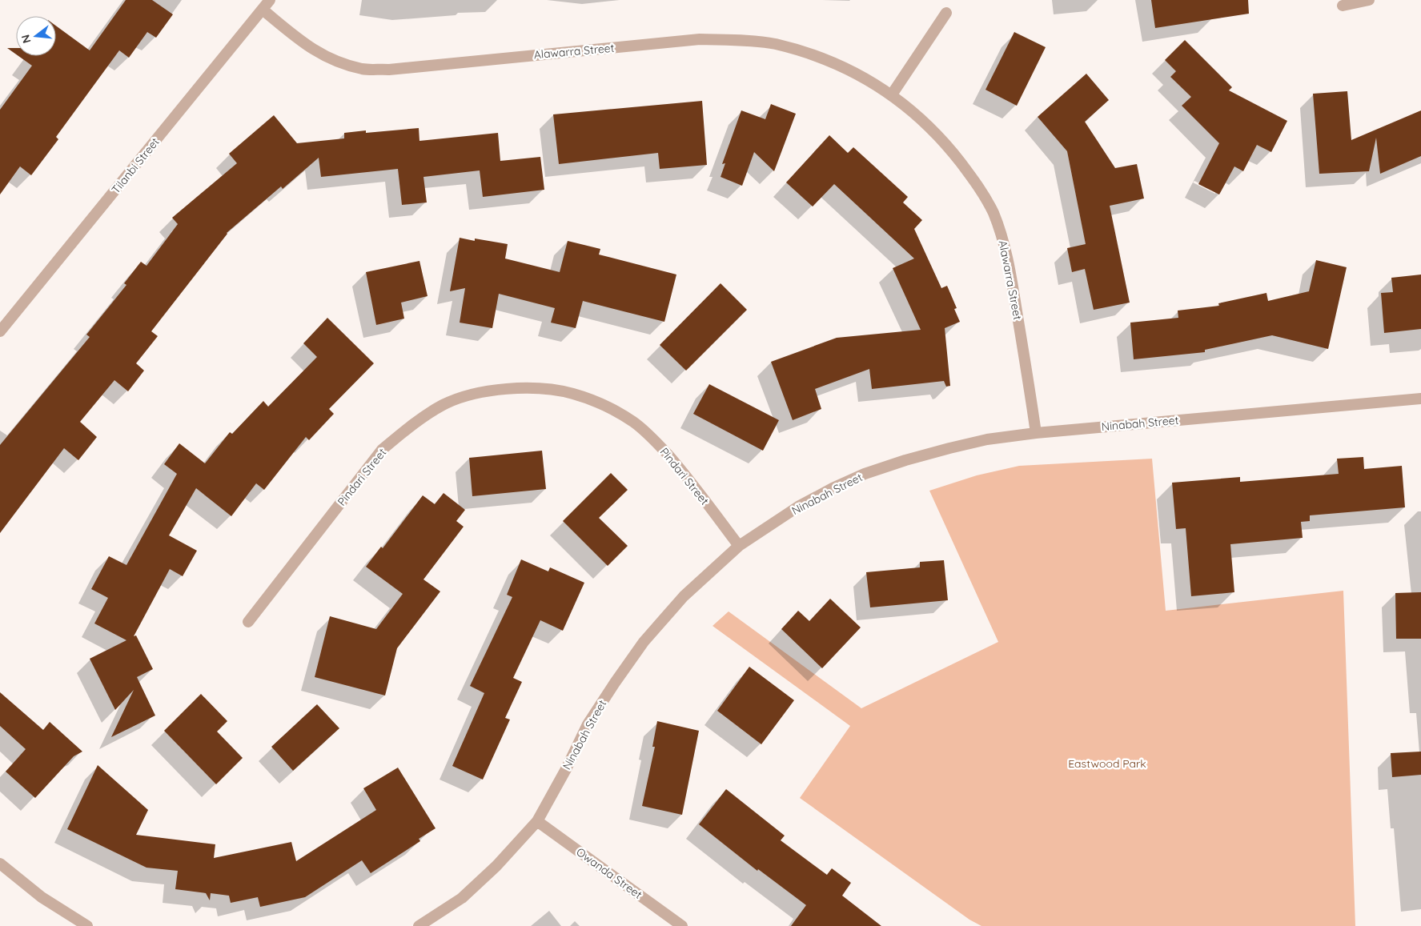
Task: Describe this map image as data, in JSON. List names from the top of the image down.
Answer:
{
  "streets": {
    "street": [
      "Alawarra Street",
      "Tilanbi Street",
      "Ninabah Street",
      "Pindari Street",
      "Owanda Street"
    ]
  },
  "crossings": [
    ["Alawarra Street", "Tilanbi Street"],
    ["Alawarra Street", "Ninabah Street"],
    ["Ninabah Street", "Pindari Street"],
    ["Ninabah Street", "Owanda Street"]
  ],
  "parks": ["Eastwood Park"],
  "north": "left"
}
